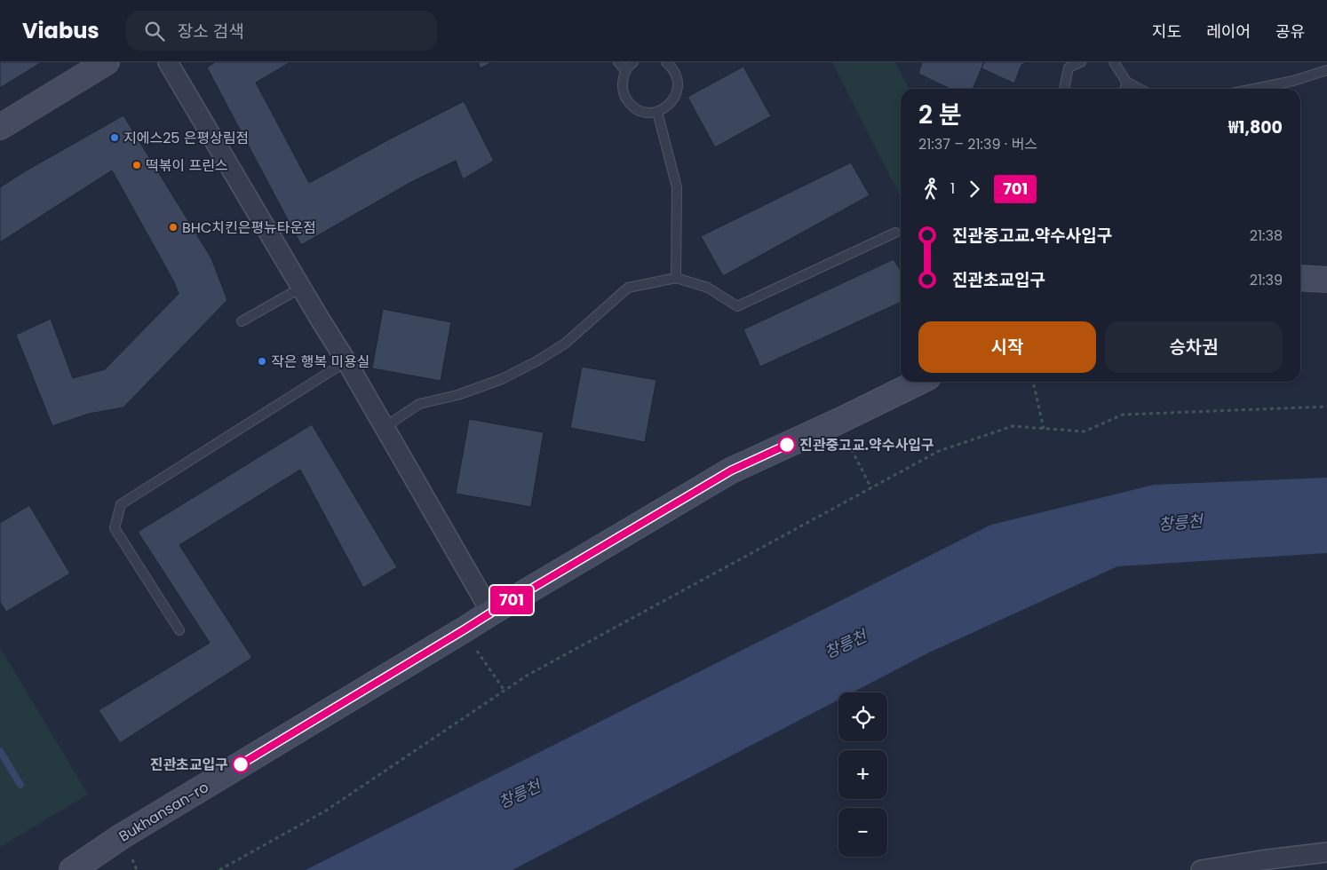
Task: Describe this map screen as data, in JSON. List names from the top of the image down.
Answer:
{
  "streets": {
    "main road": ["Bukhansan-ro"]
  },
  "water": ["창릉천"],
  "places": [
    "지에스25 은평상림점",
    "떡볶이 프린스",
    "BHC치킨은평뉴타운점",
    "작은 행복 미용실",
    "진관중고교.약수사입구",
    "진관초교입구"
  ],
  "lines": ["bus line 701"],
  "page": {
    "header": "Viabus",
    "search": "장소 검색",
    "nav": ["지도", "레이어", "공유"],
    "on_map": "701",
    "heading": ["2 분", "21:37 – 21:39 · 버스", "₩1,800"],
    "legs": ["1", "701"],
    "list": [
      {
        "name": "진관중고교.약수사입구",
        "value": "21:38"
      },
      {
        "name": "진관초교입구",
        "value": "21:39"
      }
    ],
    "buttons": ["시작", "승차권"],
    "map_buttons": ["+", "−"]
  }
}
